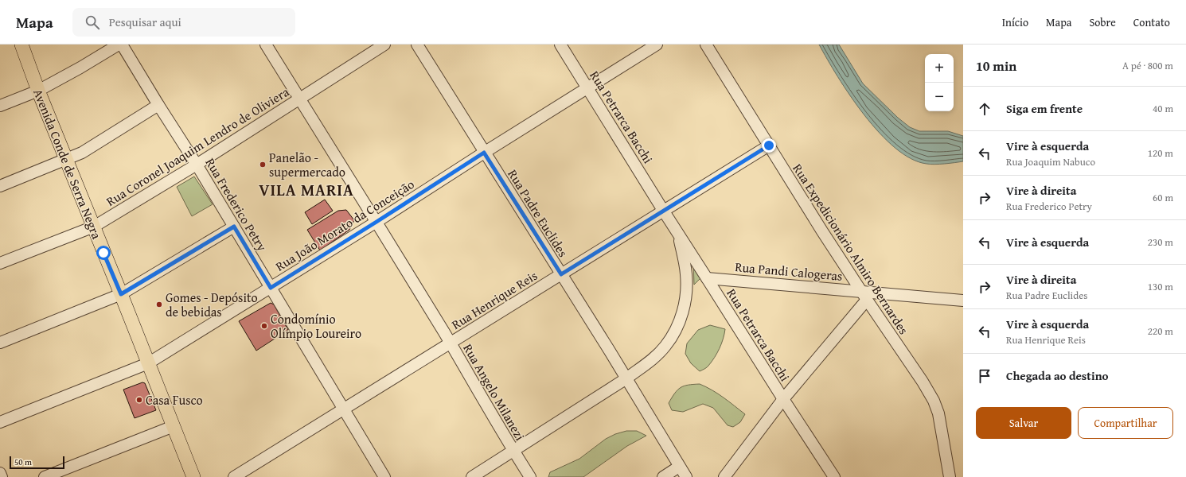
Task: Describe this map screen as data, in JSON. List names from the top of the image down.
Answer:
{
  "streets": {
    "main road": ["Avenida Conde de Serra Negra"],
    "street": [
      "Rua Petrarca Bacchi",
      "Rua Coronel Joaquim Lendro de Oliviera",
      "Rua Frederico Petry",
      "Rua Padre Euclides",
      "Rua João Morato da Conceição",
      "Rua Expedicionário Almiro Bernardes",
      "Rua Pandi Calogeras",
      "Rua Henrique Reis",
      "Rua Angelo Milanezi"
    ]
  },
  "crossings": [
    ["Rua Petrarca Bacchi", "Rua João Morato da Conceição"],
    ["Rua Petrarca Bacchi", "Rua Pandi Calogeras"],
    ["Rua Petrarca Bacchi", "Rua Henrique Reis"],
    ["Rua Coronel Joaquim Lendro de Oliviera", "Avenida Conde de Serra Negra"],
    ["Rua Coronel Joaquim Lendro de Oliviera", "Rua Frederico Petry"],
    ["Rua Coronel Joaquim Lendro de Oliviera", "Rua Angelo Milanezi"],
    ["Avenida Conde de Serra Negra", "Rua João Morato da Conceição"],
    ["Rua Frederico Petry", "Rua João Morato da Conceição"],
    ["Rua Frederico Petry", "Rua Henrique Reis"],
    ["Rua Padre Euclides", "Rua João Morato da Conceição"],
    ["Rua Padre Euclides", "Rua Henrique Reis"],
    ["Rua João Morato da Conceição", "Rua Angelo Milanezi"],
    ["Rua Expedicionário Almiro Bernardes", "Rua Pandi Calogeras"],
    ["Rua Expedicionário Almiro Bernardes", "Rua Henrique Reis"],
    ["Rua Henrique Reis", "Rua Angelo Milanezi"]
  ],
  "districts": ["VILA MARIA"],
  "places": [
    "Panelão - supermercado",
    "Gomes - Depósito de bebidas",
    "Condomínio Olímpio Loureiro",
    "Casa Fusco"
  ],
  "scale_bar": "50 m",
  "page": {
    "header": "Mapa",
    "search": "Pesquisar aqui",
    "nav": [
      "Início",
      "Mapa",
      "Sobre",
      "Contato"
    ],
    "heading": ["10 min", "A pé · 800 m"],
    "map_buttons": ["+", "−"],
    "list": [
      ["Siga em frente", "40 m"],
      ["Vire à esquerda", "Rua Joaquim Nabuco", "120 m"],
      ["Vire à direita", "Rua Frederico Petry", "60 m"],
      ["Vire à esquerda", "230 m"],
      ["Vire à direita", "Rua Padre Euclides", "130 m"],
      ["Vire à esquerda", "Rua Henrique Reis", "220 m"],
      "Chegada ao destino"
    ],
    "buttons": ["Salvar", "Compartilhar"],
    "scale": "50 m"
  }
}
